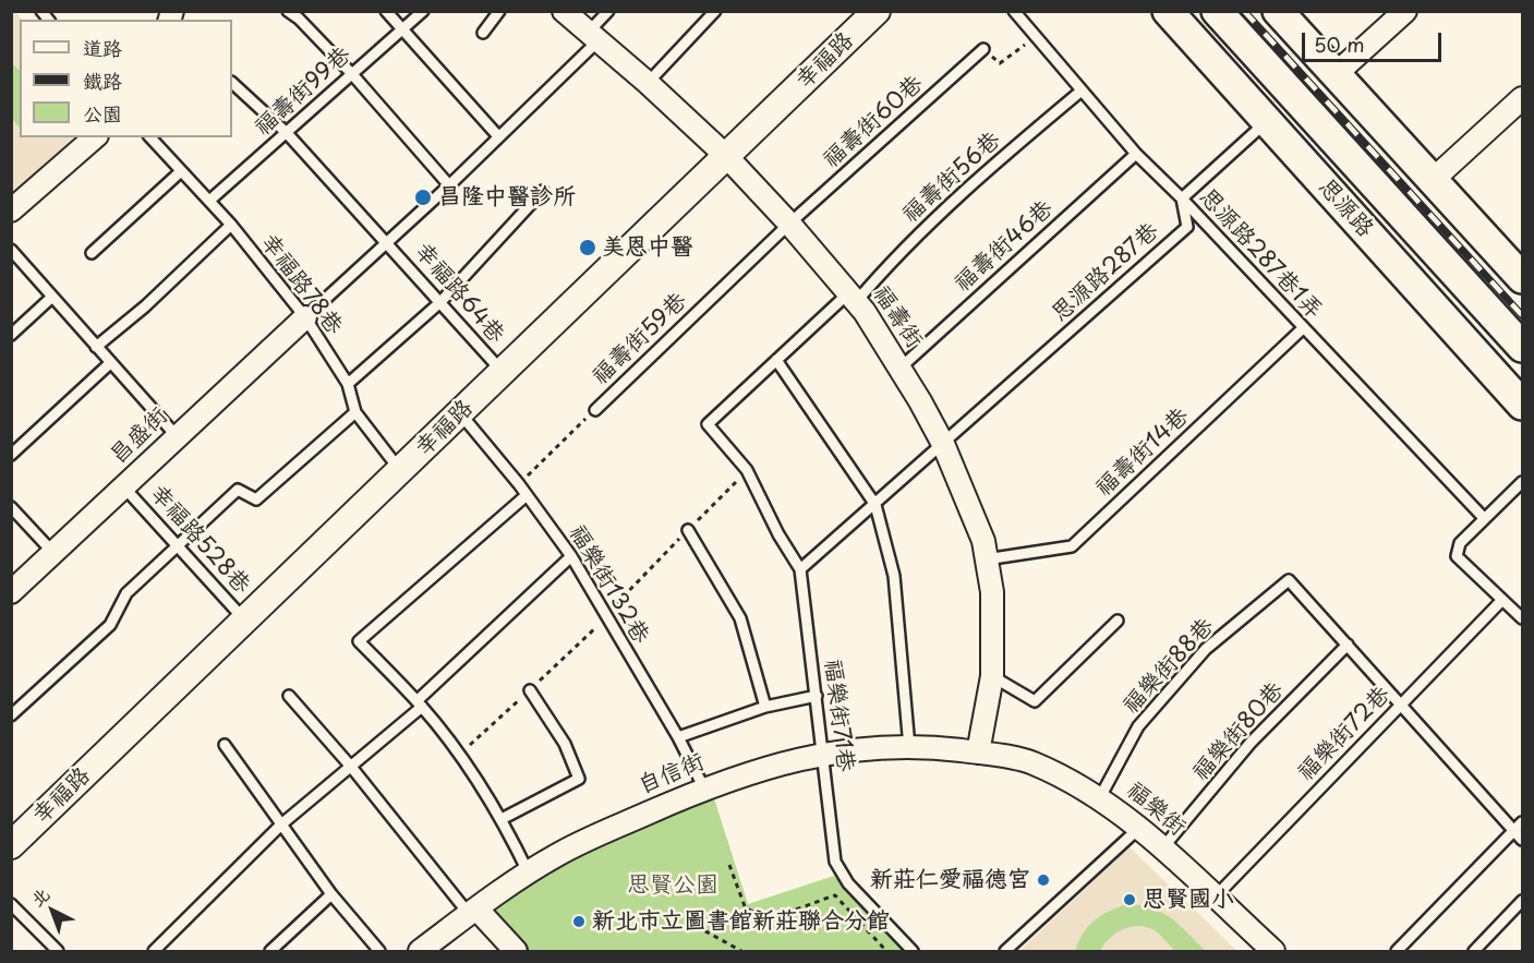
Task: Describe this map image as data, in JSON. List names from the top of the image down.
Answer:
{
  "streets": {
    "main road": ["思源路"],
    "street": [
      "幸福路",
      "福壽街",
      "昌盛街",
      "自信街",
      "福樂街"
    ],
    "lane": [
      "福壽街99巷",
      "福壽街60巷",
      "福壽街56巷",
      "福壽街46巷",
      "思源路287巷1弄",
      "思源路287巷",
      "幸福路78巷",
      "幸福路64巷",
      "福壽街59巷",
      "福壽街14巷",
      "幸福路528巷",
      "福樂街132巷",
      "福樂街88巷",
      "福樂街71巷",
      "福樂街80巷",
      "福樂街72巷"
    ]
  },
  "crossings": [
    ["幸福路", "幸福路78巷"],
    ["幸福路", "幸福路64巷"],
    ["幸福路", "福壽街"],
    ["幸福路", "幸福路528巷"],
    ["幸福路", "福樂街132巷"],
    ["福壽街99巷", "幸福路78巷"],
    ["福壽街99巷", "幸福路64巷"],
    ["福壽街60巷", "福壽街"],
    ["福壽街60巷", "福壽街59巷"],
    ["福壽街56巷", "思源路287巷1弄"],
    ["福壽街56巷", "福壽街"],
    ["福壽街56巷", "福樂街71巷"],
    ["福壽街46巷", "思源路287巷1弄"],
    ["福壽街46巷", "福壽街"],
    ["思源路287巷1弄", "思源路287巷"],
    ["思源路287巷1弄", "福壽街14巷"],
    ["思源路287巷", "福壽街"],
    ["幸福路78巷", "昌盛街"],
    ["福壽街", "福壽街59巷"],
    ["福壽街", "福壽街14巷"],
    ["福壽街", "自信街"],
    ["福壽街", "福樂街"],
    ["福壽街59巷", "福樂街132巷"],
    ["昌盛街", "幸福路528巷"],
    ["福樂街132巷", "自信街"],
    ["福樂街88巷", "福樂街80巷"],
    ["福樂街88巷", "福樂街"],
    ["福樂街71巷", "自信街"],
    ["福樂街80巷", "福樂街"],
    ["福樂街72巷", "福樂街"],
    ["自信街", "福樂街"]
  ],
  "parks": ["思賢公園"],
  "places": [
    "昌隆中醫診所",
    "美恩中醫",
    "新莊仁愛福德宮",
    "思賢國小",
    "新北市立圖書館新莊聯合分館"
  ],
  "legend": ["道路", "鐵路", "公園"],
  "scale_bar": "50 m",
  "north": "top left"
}
